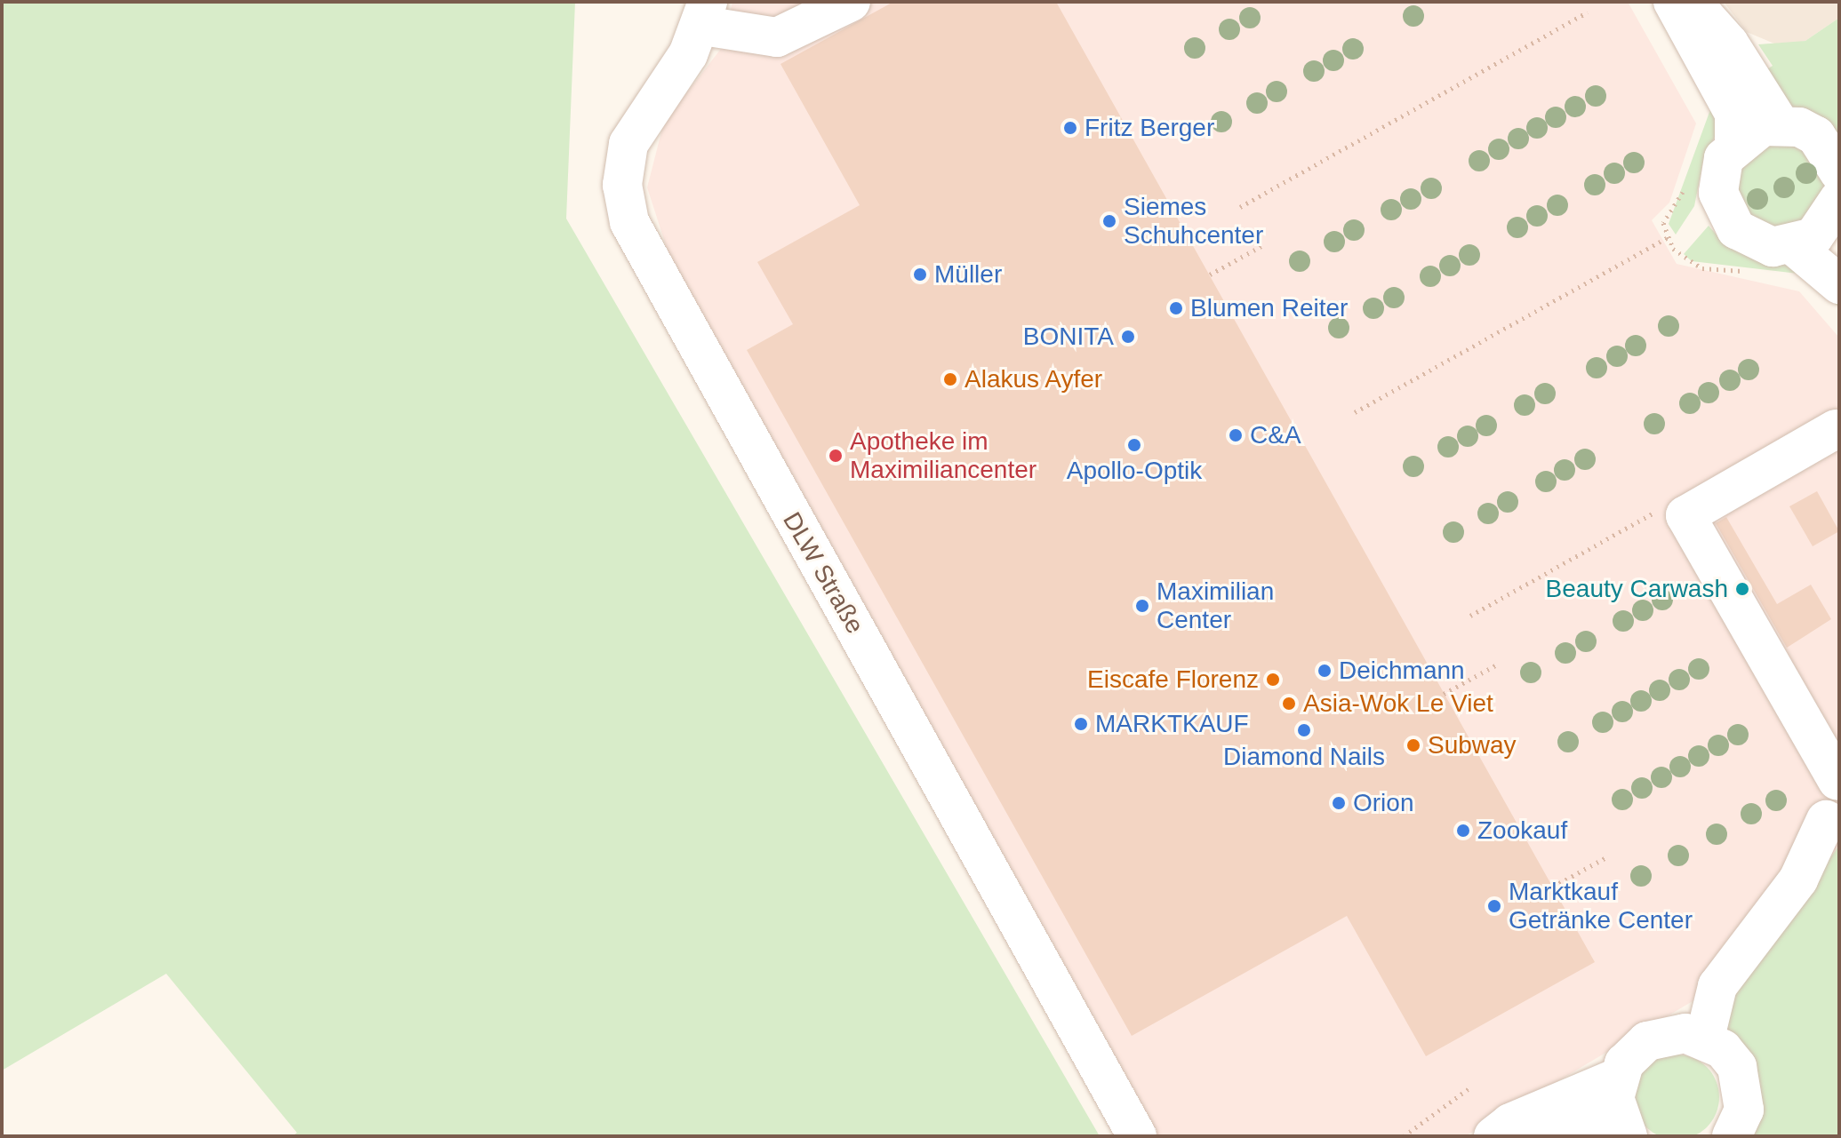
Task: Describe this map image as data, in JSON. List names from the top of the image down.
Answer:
{
  "streets": {
    "street": ["DLW Straße"]
  },
  "places": [
    "Fritz Berger",
    "Siemes Schuhcenter",
    "Müller",
    "Blumen Reiter",
    "BONITA",
    "Alakus Ayfer",
    "C&A",
    "Apollo-Optik",
    "Apotheke im Maximiliancenter",
    "Beauty Carwash",
    "Maximilian Center",
    "Deichmann",
    "Eiscafe Florenz",
    "Asia-Wok Le Viet",
    "MARKTKAUF",
    "Diamond Nails",
    "Subway",
    "Orion",
    "Zookauf",
    "Marktkauf Getränke Center"
  ]
}
